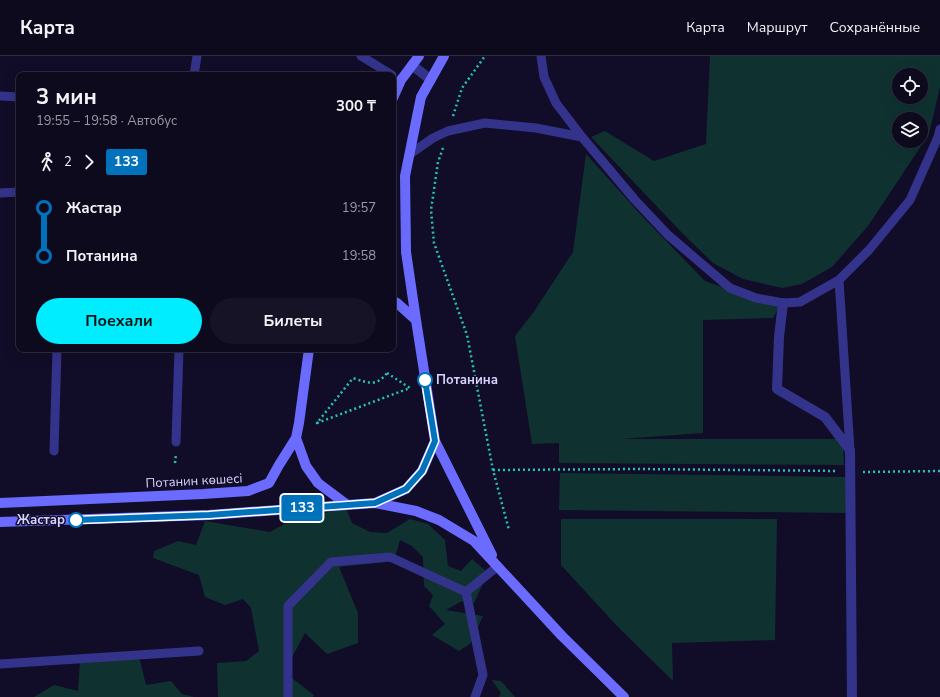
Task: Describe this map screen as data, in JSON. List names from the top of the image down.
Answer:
{
  "streets": {
    "main road": ["Потанин көшесі"]
  },
  "places": ["Потанина", "Жастар"],
  "lines": ["bus line 133"],
  "page": {
    "header": "Карта",
    "nav": ["Карта", "Маршрут", "Сохранённые"],
    "on_map": "133",
    "heading": ["3 мин", "19:55 – 19:58 · Автобус", "300 ₸"],
    "legs": ["2", "133"],
    "list": [
      {
        "name": "Жастар",
        "value": "19:57"
      },
      {
        "name": "Потанина",
        "value": "19:58"
      }
    ],
    "buttons": ["Поехали", "Билеты"]
  }
}
